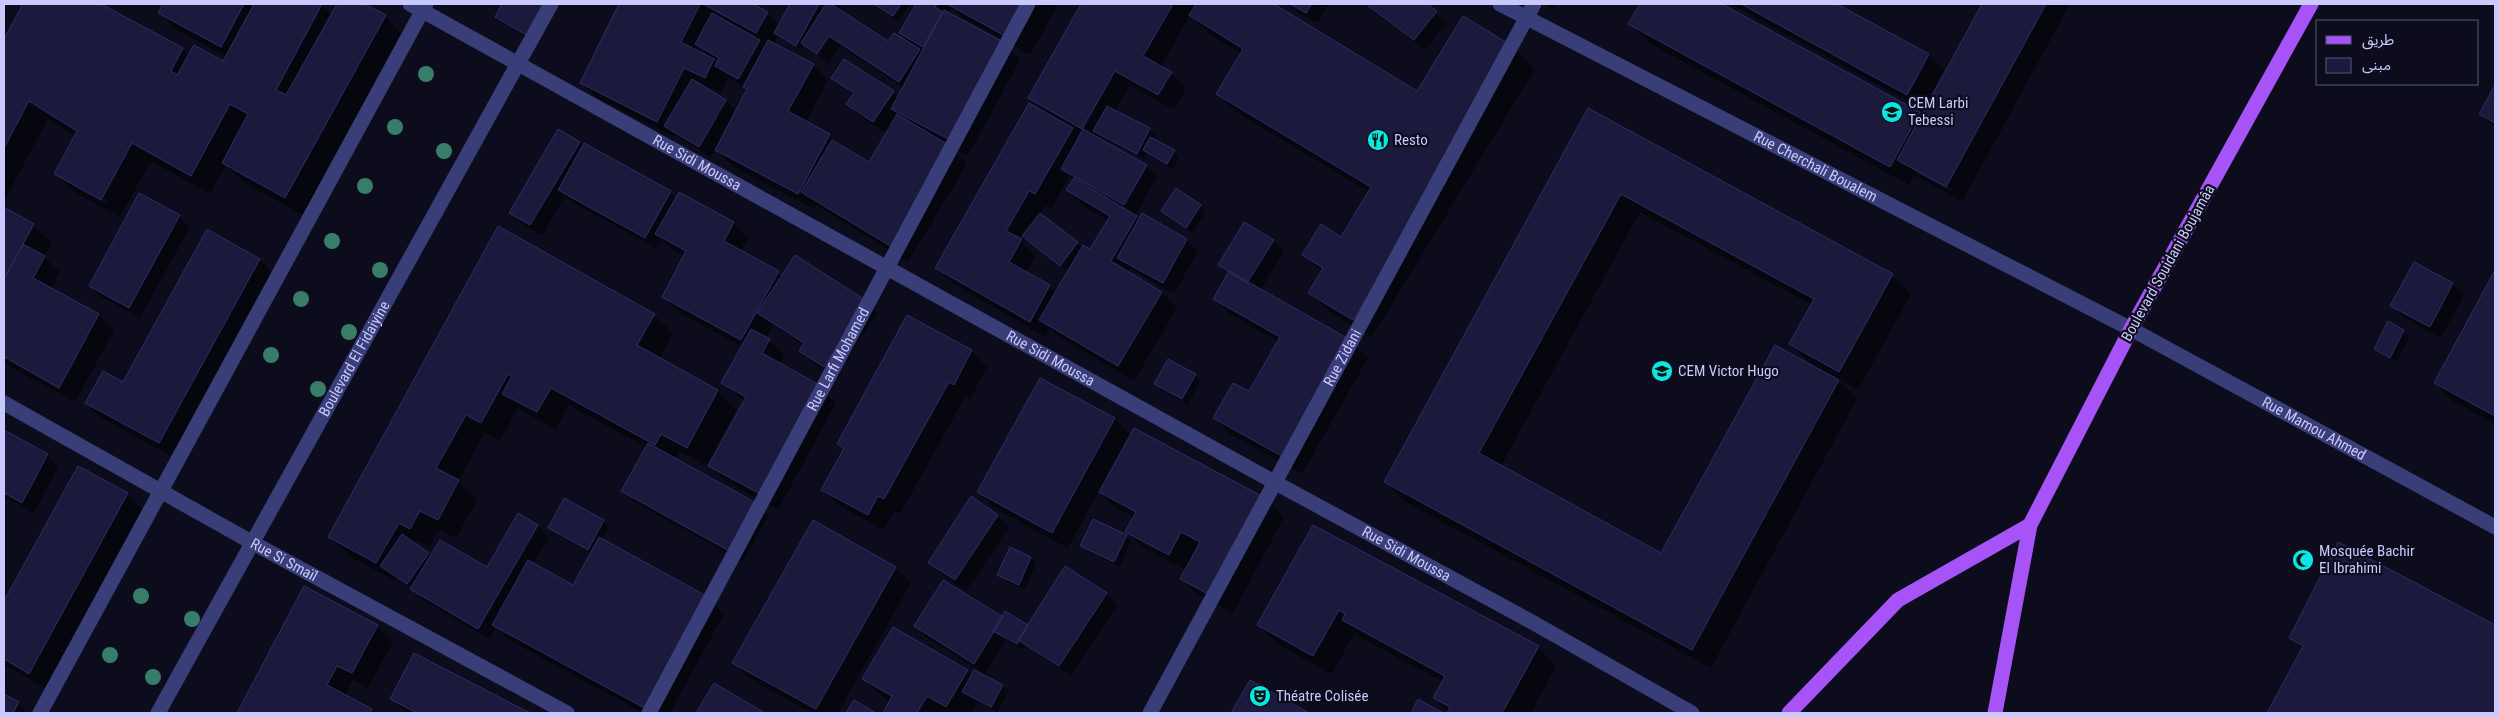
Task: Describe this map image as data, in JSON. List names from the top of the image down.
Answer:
{
  "streets": {
    "main road": ["Boulevard Souidani Boujamâa"],
    "street": [
      "Rue Sidi Moussa",
      "Rue Cherchali Boualem",
      "Rue Larfi Mohamed",
      "Rue Zidani",
      "Boulevard El Fidaiyine",
      "Rue Mamou Ahmed",
      "Rue Si Smaïl"
    ]
  },
  "crossings": [
    ["Rue Sidi Moussa", "Rue Larfi Mohamed"],
    ["Rue Sidi Moussa", "Rue Zidani"],
    ["Rue Sidi Moussa", "Boulevard El Fidaiyine"],
    ["Rue Cherchali Boualem", "Boulevard Souidani Boujamâa"],
    ["Rue Cherchali Boualem", "Rue Zidani"],
    ["Rue Cherchali Boualem", "Rue Mamou Ahmed"],
    ["Boulevard Souidani Boujamâa", "Rue Mamou Ahmed"],
    ["Boulevard El Fidaiyine", "Rue Si Smaïl"]
  ],
  "places": {
    "school or university": ["CEM Larbi Tebessi", "CEM Victor Hugo"],
    "restaurant": ["Resto"],
    "mosque": ["Mosquée Bachir El Ibrahimi"],
    "theatre": ["Théatre Colisée"]
  },
  "legend": ["طريق", "مبنى"]
}
